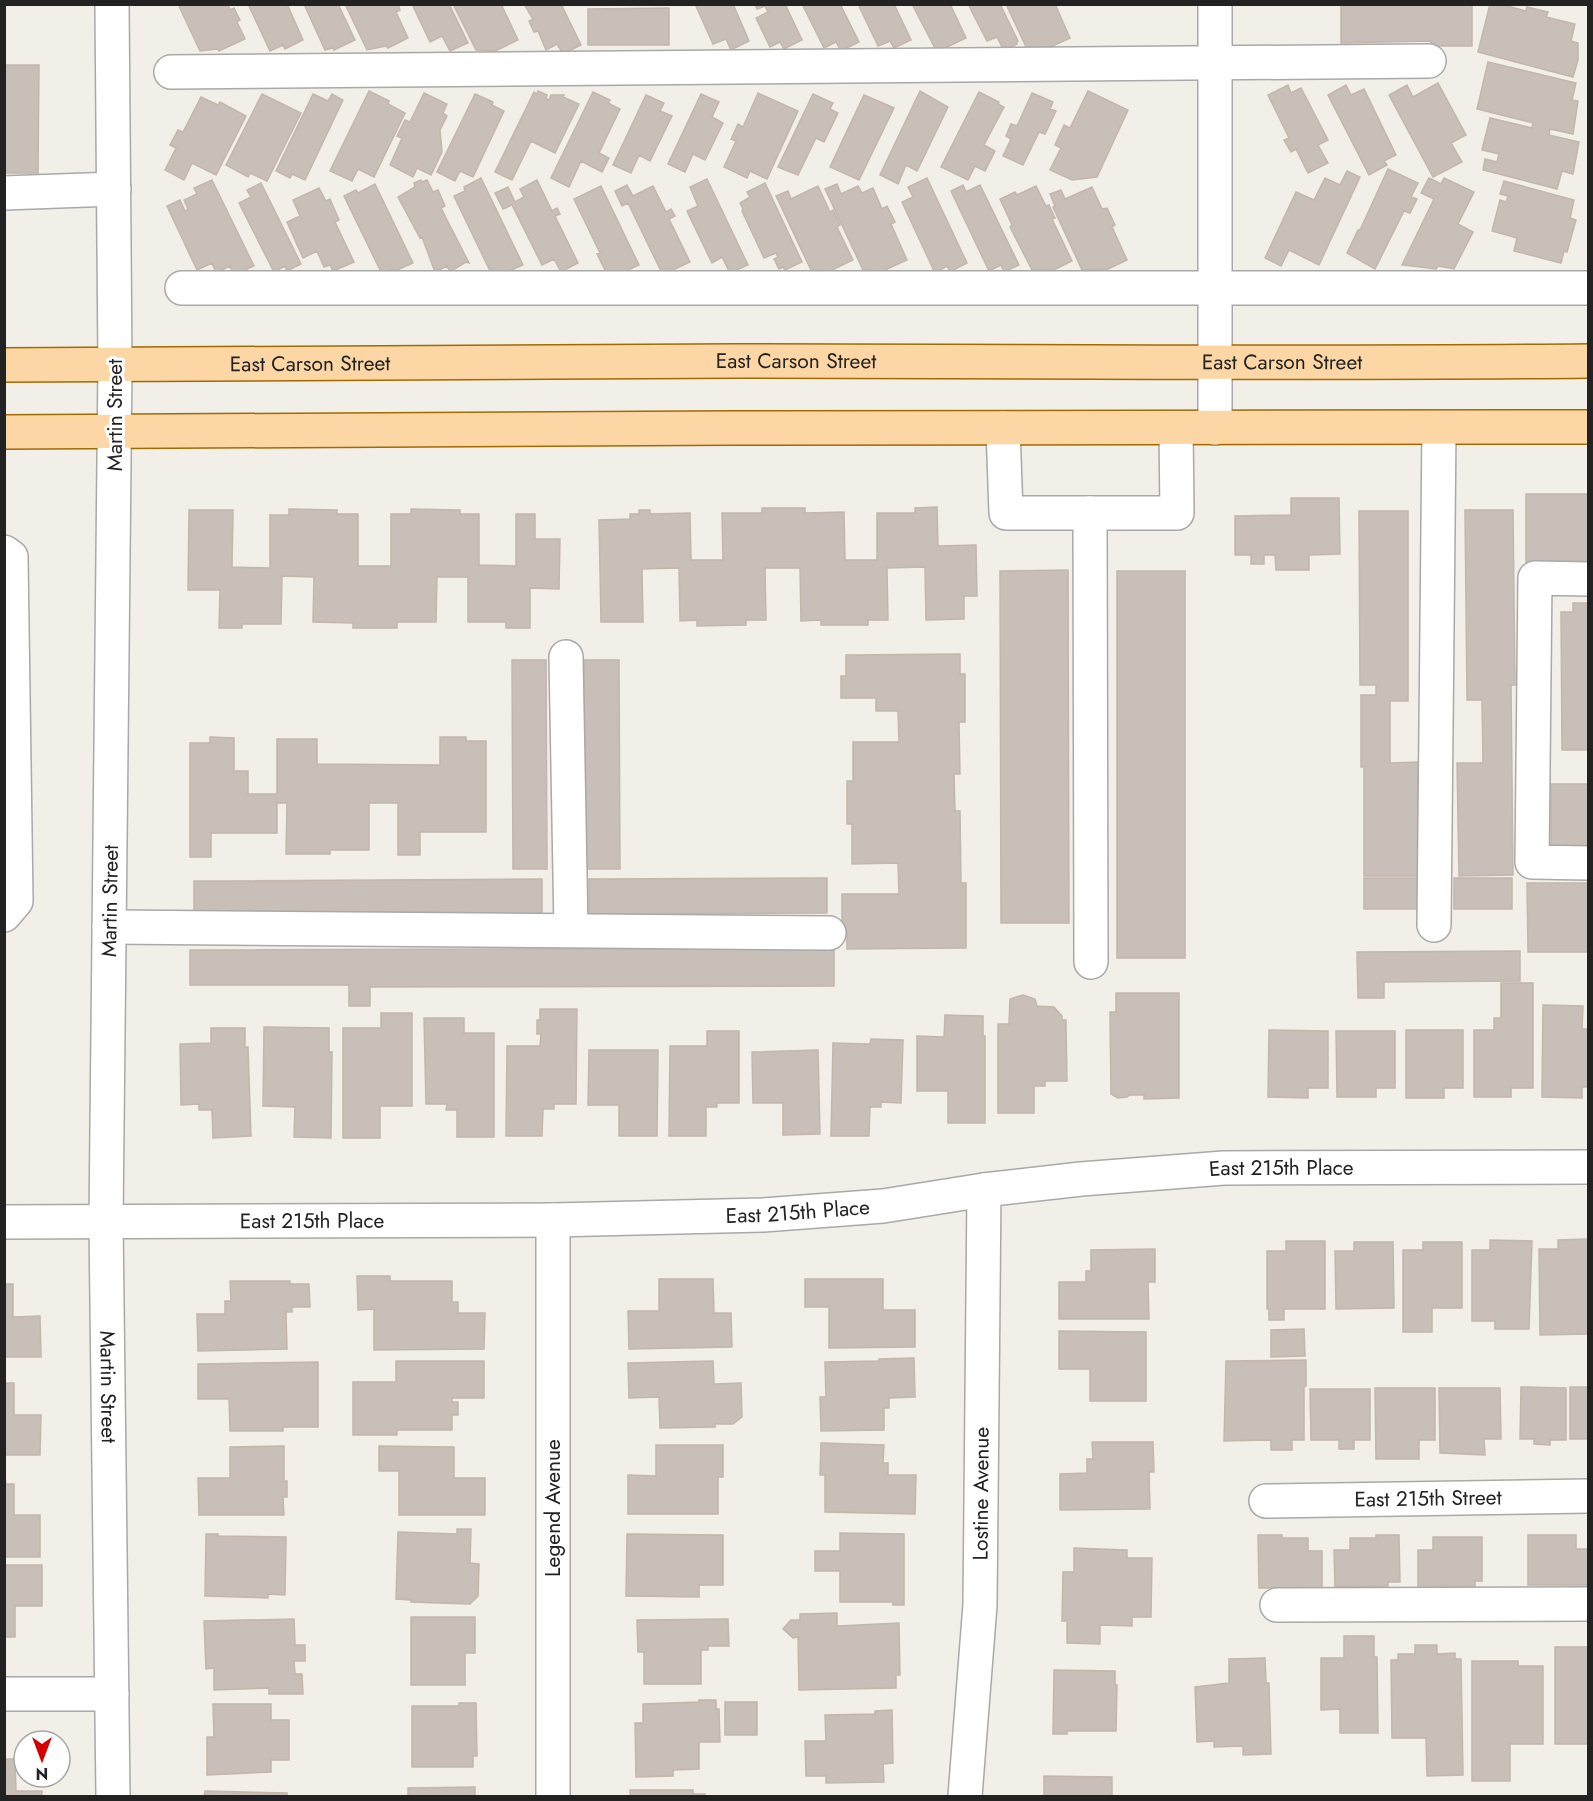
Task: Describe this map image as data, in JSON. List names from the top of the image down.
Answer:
{
  "streets": {
    "main road": ["East Carson Street"],
    "street": [
      "Martin Street",
      "East 215th Place",
      "Lostine Avenue",
      "East 215th Street",
      "Legend Avenue"
    ]
  },
  "crossings": [
    ["East Carson Street", "Martin Street"],
    ["Martin Street", "East 215th Place"],
    ["East 215th Place", "Lostine Avenue"],
    ["East 215th Place", "Legend Avenue"]
  ],
  "north": "bottom"
}
